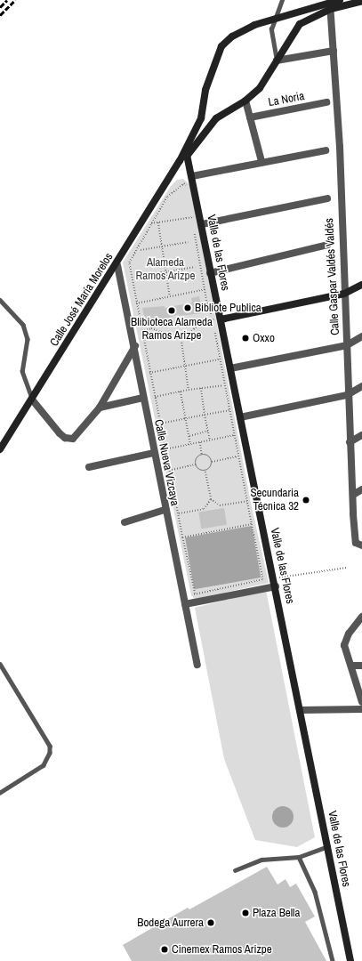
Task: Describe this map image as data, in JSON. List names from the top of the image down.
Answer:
{
  "streets": {
    "street": [
      "La Noria",
      "Valle de las Flores",
      "Calle Gaspar Valdés Valdés",
      "Calle José María Morelos",
      "Calle Nueva Vizcaya"
    ]
  },
  "crossings": [
    ["Valle de las Flores", "Calle José María Morelos"],
    ["Calle Gaspar Valdés Valdés", "Calle José María Morelos"],
    ["Calle José María Morelos", "Calle Nueva Vizcaya"]
  ],
  "parks": ["Alameda Ramos Arizpe"],
  "places": [
    "Bibliote Publica",
    "Blibioteca Alameda Ramos Arizpe",
    "Oxxo",
    "Secundaria Técnica 32",
    "Plaza Bella",
    "Bodega Aurrera",
    "Cinemex Ramos Arizpe"
  ]
}
